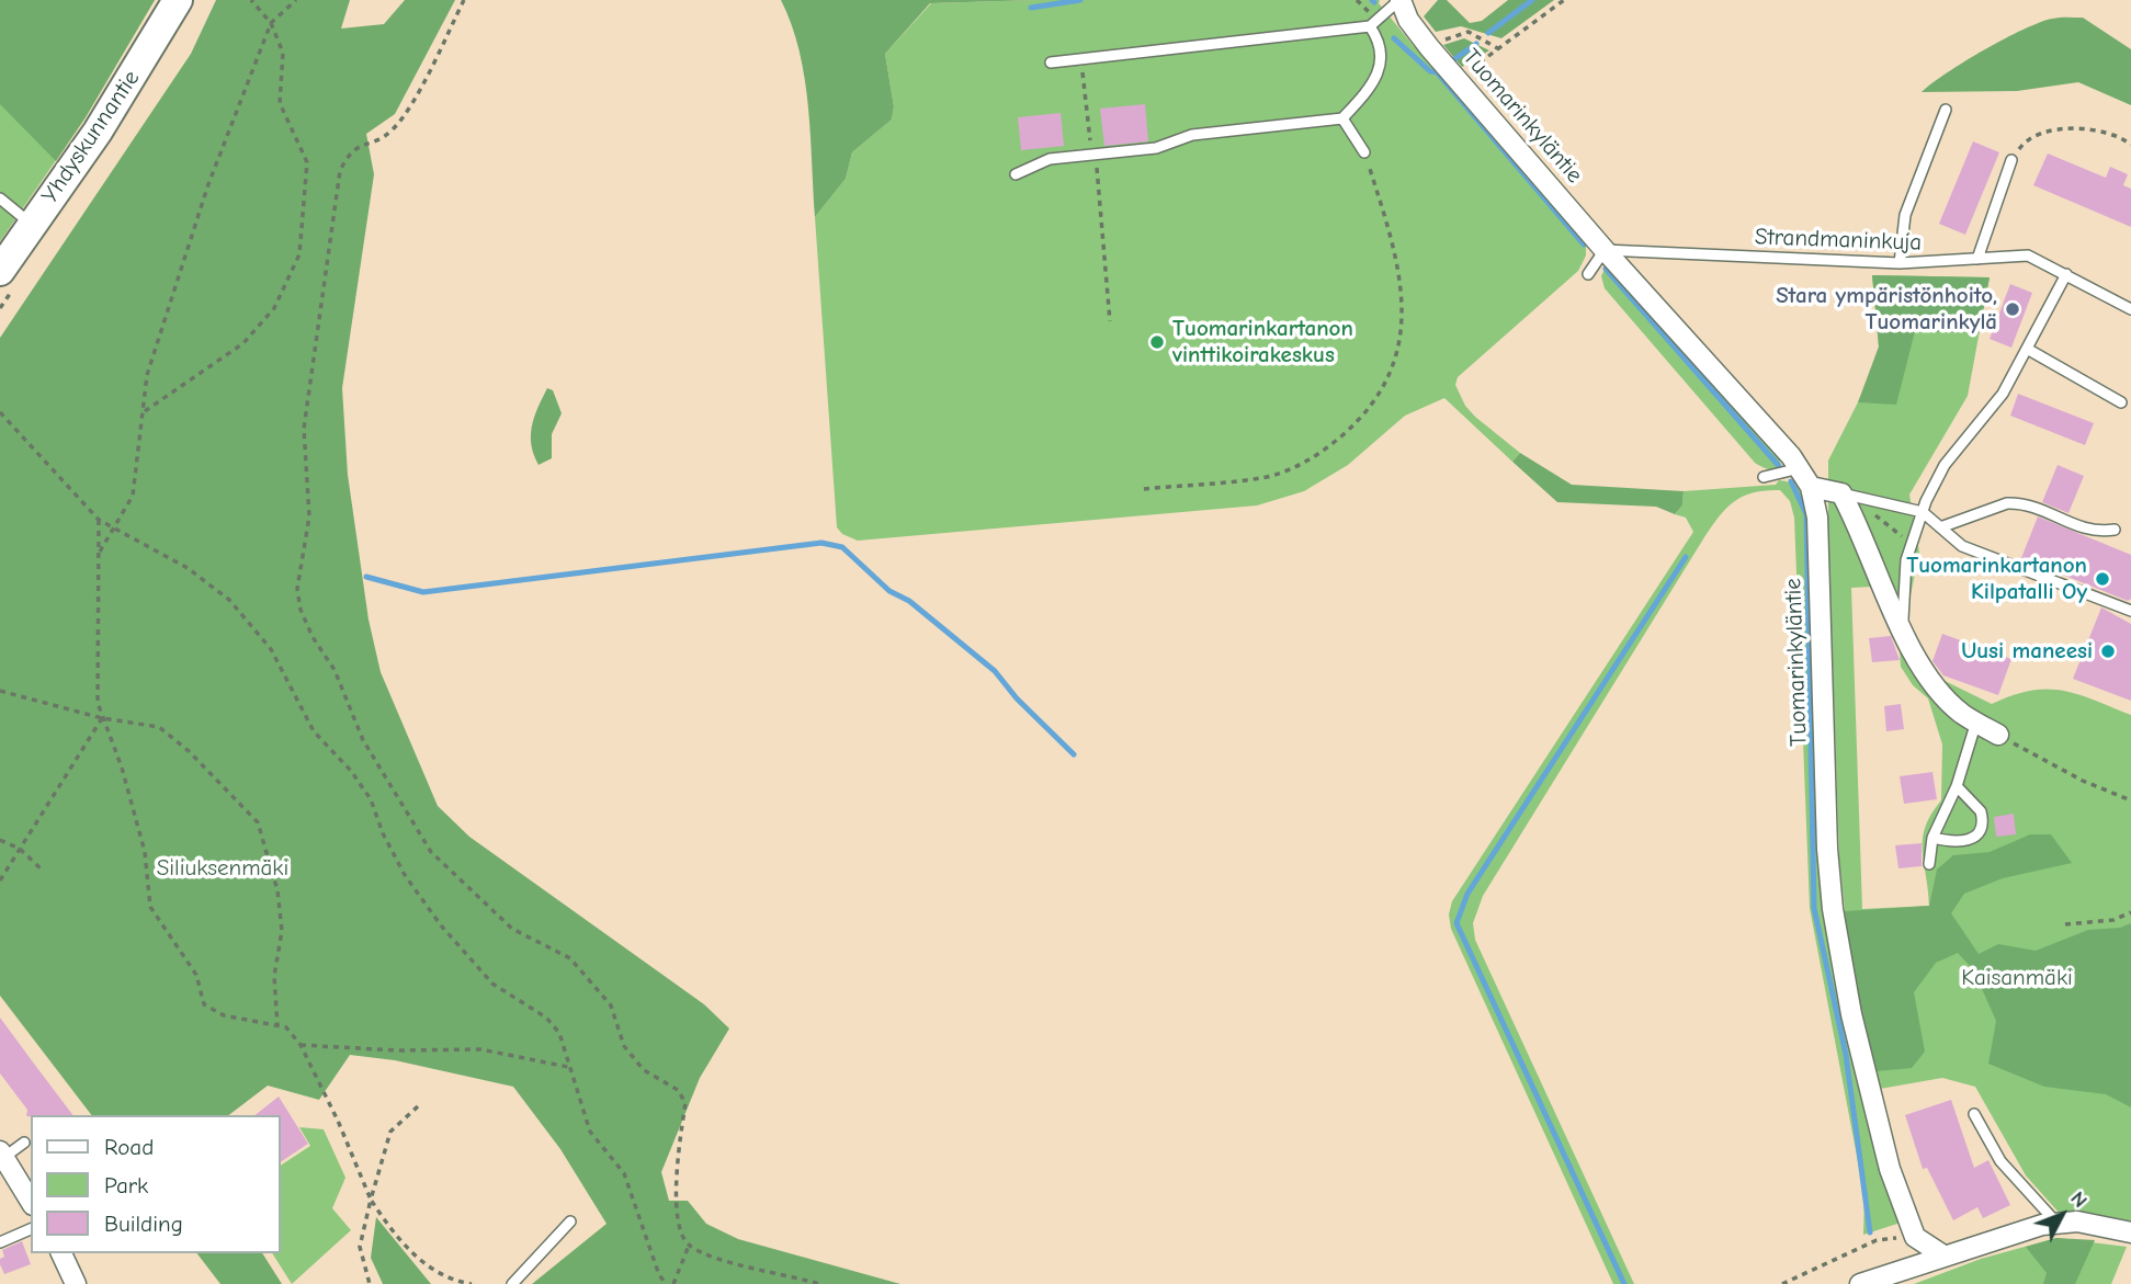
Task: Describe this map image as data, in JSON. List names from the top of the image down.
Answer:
{
  "streets": {
    "main road": ["Yhdyskunnantie"],
    "street": ["Tuomarinkyläntie"],
    "lane": ["Strandmaninkuja"]
  },
  "crossings": [
    ["Tuomarinkyläntie", "Strandmaninkuja"]
  ],
  "parks": ["Siliuksenmäki", "Kaisanmäki"],
  "places": [
    "Stara ympäristönhoito, Tuomarinkylä",
    "Tuomarinkartanon vinttikoirakeskus",
    "Tuomarinkartanon Kilpatalli Oy",
    "Uusi maneesi"
  ],
  "legend": ["Road", "Park", "Building"],
  "north": "top right"
}
